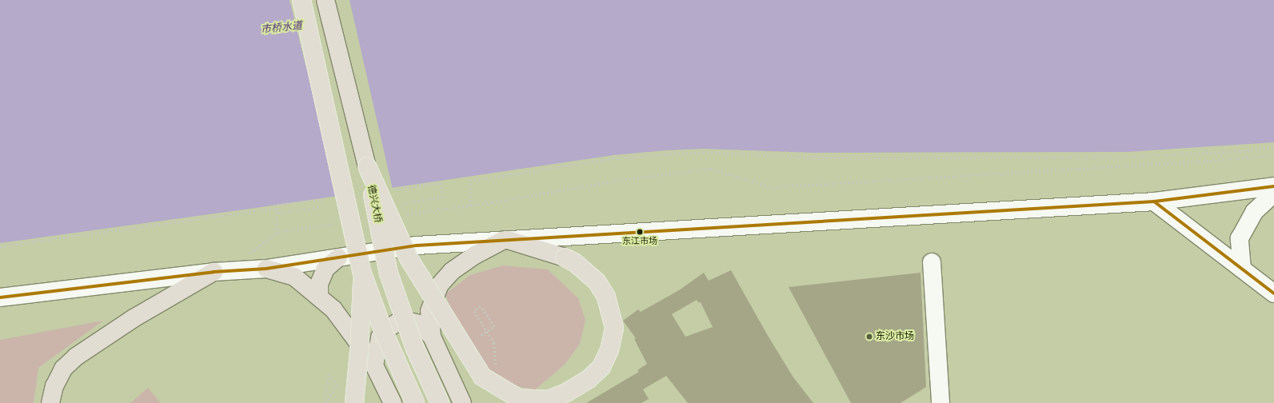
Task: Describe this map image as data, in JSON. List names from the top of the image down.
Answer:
{
  "streets": {
    "main road": ["德兴大桥"]
  },
  "water": ["市桥水道"],
  "places": ["东江市场", "东沙市场"]
}
